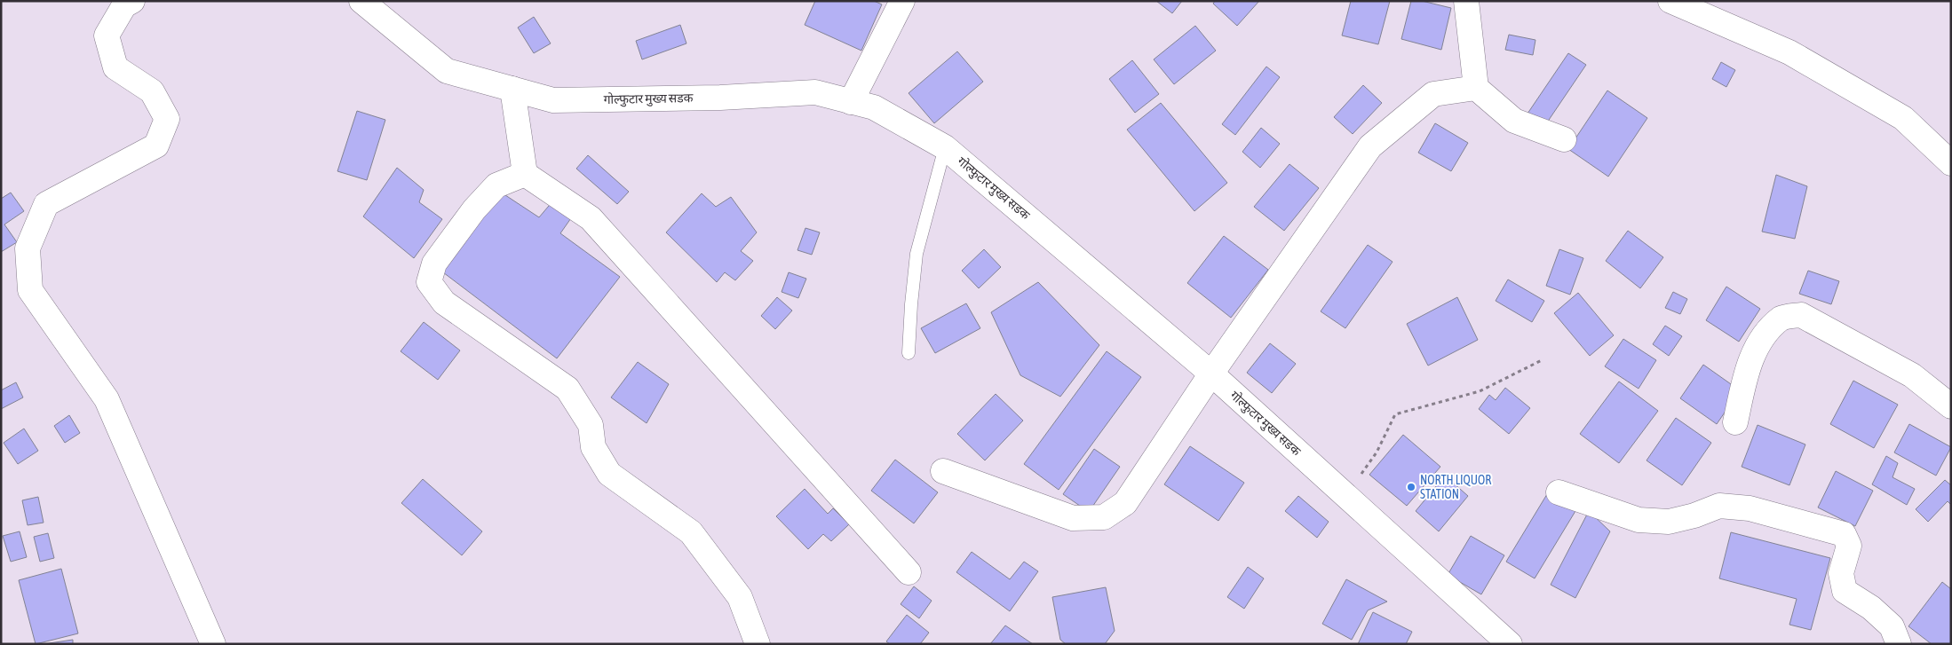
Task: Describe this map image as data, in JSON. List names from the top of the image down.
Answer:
{
  "streets": {
    "street": ["गोल्फुटार मुख्य सडक"]
  },
  "places": ["NORTH LIQUOR STATION"]
}
